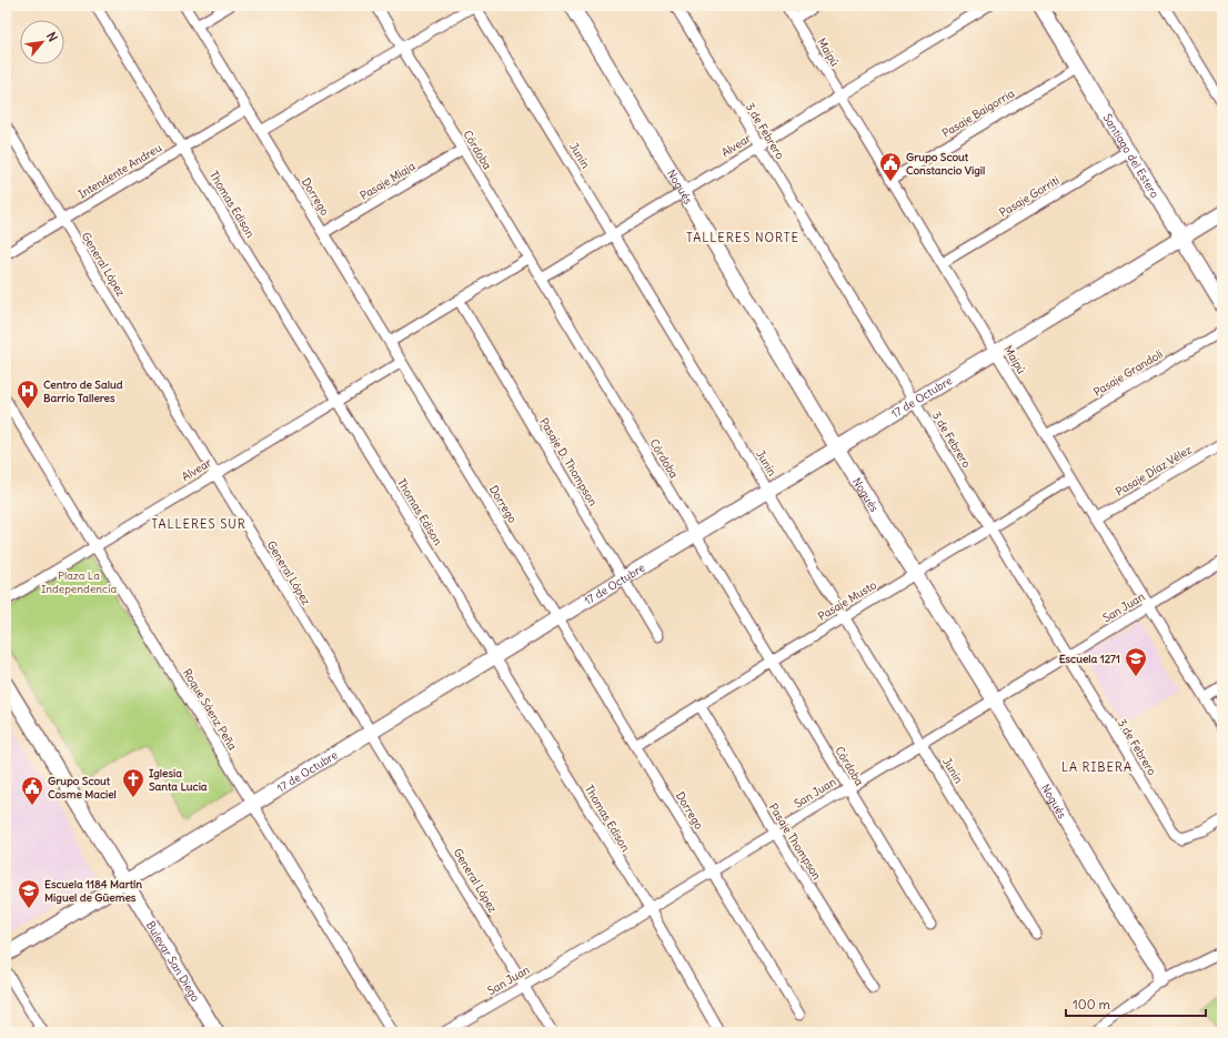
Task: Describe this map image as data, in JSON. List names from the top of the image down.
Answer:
{
  "streets": {
    "street": [
      "Maipú",
      "Pasaje Baigorria",
      "3 de Febrero",
      "Alvear",
      "Córdoba",
      "Junín",
      "Santiago del Estero",
      "Intendente Andreu",
      "Pasaje Miaja",
      "Nogués",
      "Dorrego",
      "Pasaje Gorriti",
      "Thomas Edison",
      "General López",
      "Pasaje Grandoli",
      "17 de Octubre",
      "Pasaje D. Thompson",
      "Pasaje Díaz Vélez",
      "Pasaje Musto",
      "San Juan",
      "Roque Sáenz Peña",
      "Pasaje Thompson",
      "Bulevar San Diego"
    ]
  },
  "crossings": [
    ["Maipú", "Pasaje Baigorria"],
    ["Maipú", "Alvear"],
    ["Maipú", "Pasaje Gorriti"],
    ["Maipú", "Pasaje Grandoli"],
    ["Maipú", "17 de Octubre"],
    ["Maipú", "Pasaje Díaz Vélez"],
    ["Maipú", "Pasaje Musto"],
    ["Maipú", "San Juan"],
    ["Pasaje Baigorria", "Santiago del Estero"],
    ["3 de Febrero", "Alvear"],
    ["3 de Febrero", "17 de Octubre"],
    ["3 de Febrero", "Pasaje Musto"],
    ["3 de Febrero", "San Juan"],
    ["Alvear", "Córdoba"],
    ["Alvear", "Junín"],
    ["Alvear", "Nogués"],
    ["Alvear", "Dorrego"],
    ["Alvear", "Thomas Edison"],
    ["Alvear", "General López"],
    ["Alvear", "Roque Sáenz Peña"],
    ["Córdoba", "Pasaje Miaja"],
    ["Córdoba", "17 de Octubre"],
    ["Córdoba", "Pasaje Musto"],
    ["Córdoba", "San Juan"],
    ["Junín", "17 de Octubre"],
    ["Junín", "Pasaje Musto"],
    ["Junín", "San Juan"],
    ["Santiago del Estero", "Pasaje Gorriti"],
    ["Santiago del Estero", "17 de Octubre"],
    ["Intendente Andreu", "Dorrego"],
    ["Intendente Andreu", "Thomas Edison"],
    ["Intendente Andreu", "General López"],
    ["Pasaje Miaja", "Dorrego"],
    ["Nogués", "17 de Octubre"],
    ["Nogués", "Pasaje Musto"],
    ["Nogués", "San Juan"],
    ["Dorrego", "17 de Octubre"],
    ["Dorrego", "Pasaje Musto"],
    ["Dorrego", "San Juan"],
    ["Thomas Edison", "17 de Octubre"],
    ["Thomas Edison", "San Juan"],
    ["General López", "17 de Octubre"],
    ["General López", "San Juan"],
    ["17 de Octubre", "Pasaje D. Thompson"],
    ["17 de Octubre", "Roque Sáenz Peña"],
    ["17 de Octubre", "Bulevar San Diego"],
    ["Pasaje Musto", "Pasaje Thompson"],
    ["San Juan", "Pasaje Thompson"]
  ],
  "districts": ["TALLERES NORTE", "TALLERES SUR", "LA RIBERA"],
  "parks": ["Plaza La Independencia"],
  "places": {
    "public building": ["Grupo Scout Constancio Vigil", "Grupo Scout Cosme Maciel"],
    "hospital": ["Centro de Salud Barrio Talleres"],
    "school or university": ["Escuela 1271", "Escuela 1184 Martín Miguel de Güemes"],
    "church": ["Iglesia Santa Lucia"]
  },
  "scale_bar": "100 m",
  "north": "top right"
}
